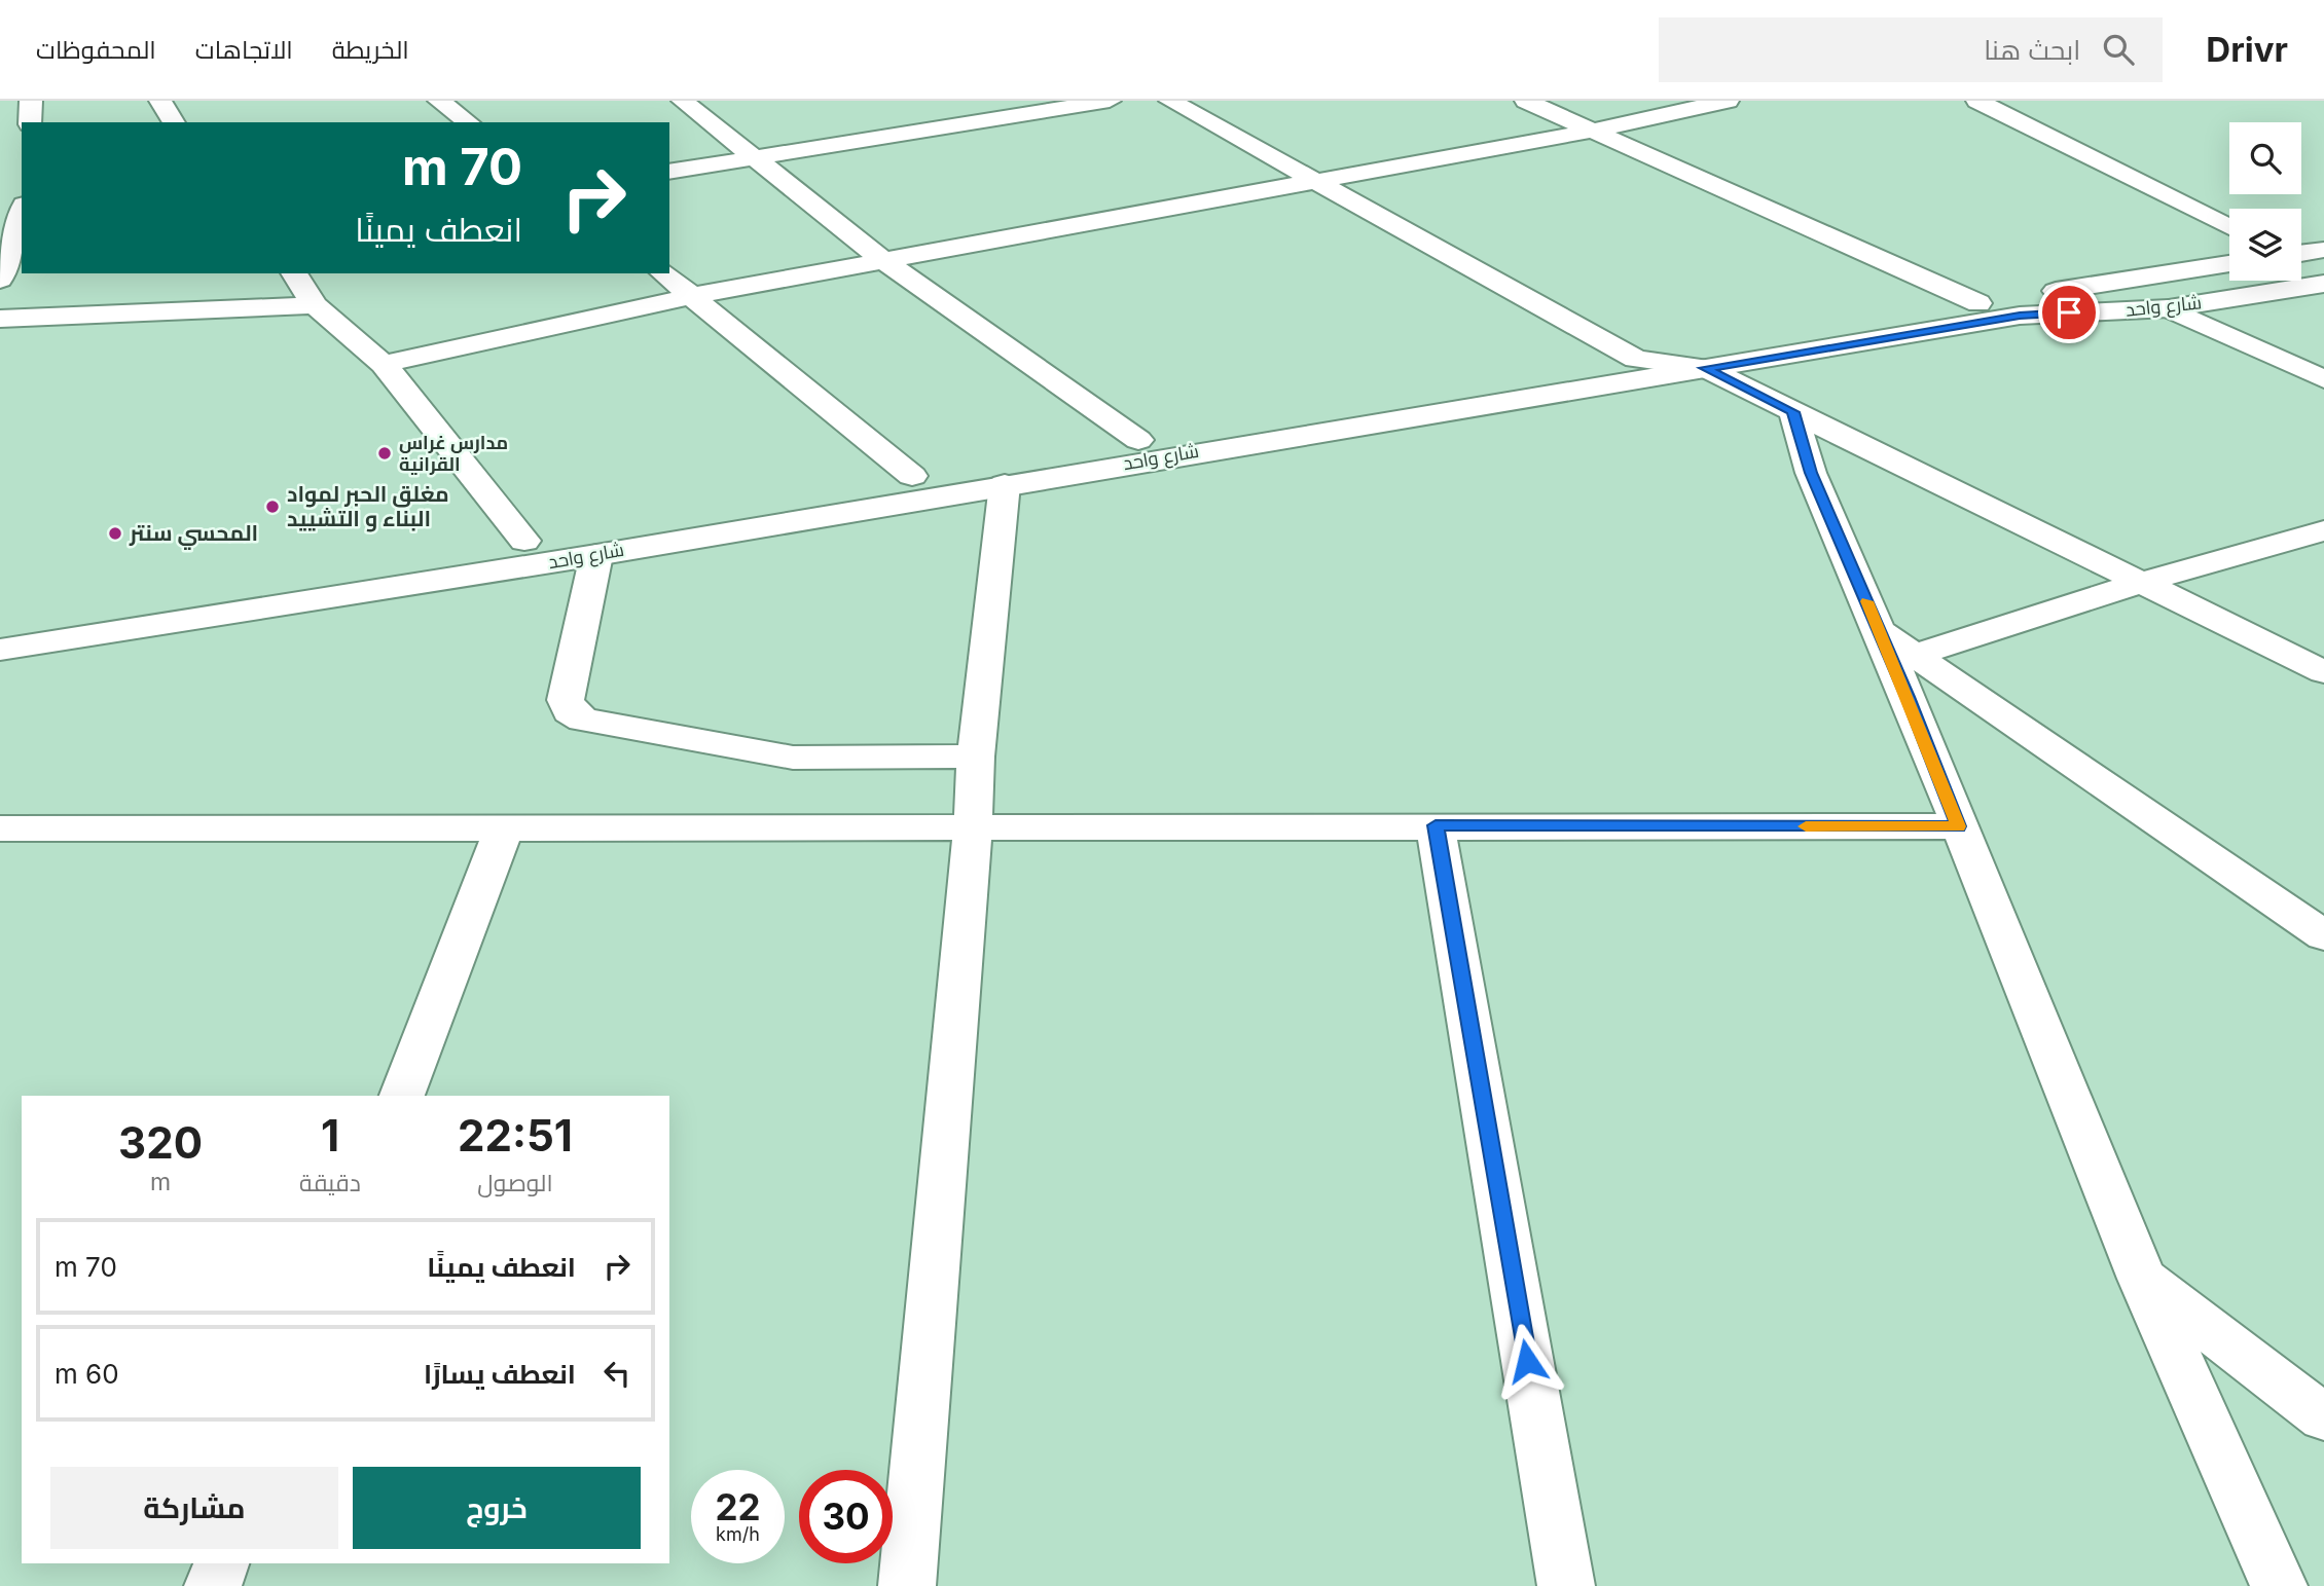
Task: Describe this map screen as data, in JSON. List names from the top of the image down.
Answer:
{
  "streets": {
    "street": ["شارع واحد"]
  },
  "places": ["مدارس غراس القرانية", "مغلق الحبر لمواد البناء و التشييد", "المحسي سنتر"],
  "page": {
    "header": "Drivr",
    "search": "ابحث هنا",
    "nav": ["الخريطة", "الاتجاهات", "المحفوظات"],
    "turn": ["70 m", "انعطف يمينًا"],
    "eta": [
      "22:51",
      "الوصول",
      "1",
      "دقيقة",
      "320",
      "m"
    ],
    "list": [
      {
        "name": "انعطف يمينًا",
        "value": "70 m"
      },
      {
        "name": "انعطف يسارًا",
        "value": "60 m"
      }
    ],
    "buttons": ["خروج", "مشاركة"],
    "speed": "22 km/h",
    "limit": "30"
  }
}
